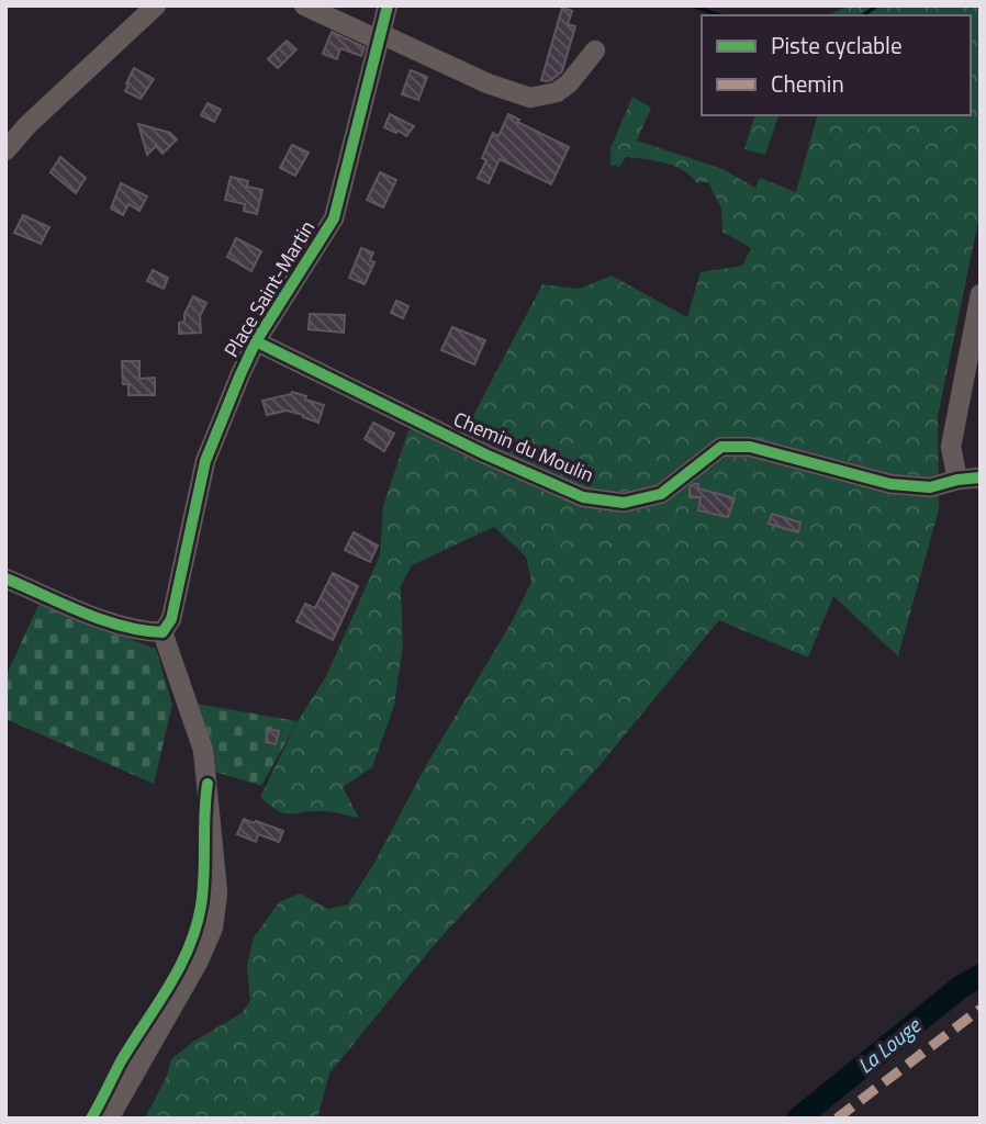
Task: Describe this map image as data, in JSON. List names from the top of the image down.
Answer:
{
  "streets": {
    "street": ["Place Saint-Martin", "Chemin du Moulin"]
  },
  "crossings": [
    ["Place Saint-Martin", "Chemin du Moulin"]
  ],
  "water": ["La Louge"],
  "legend": ["Piste cyclable", "Chemin"]
}
